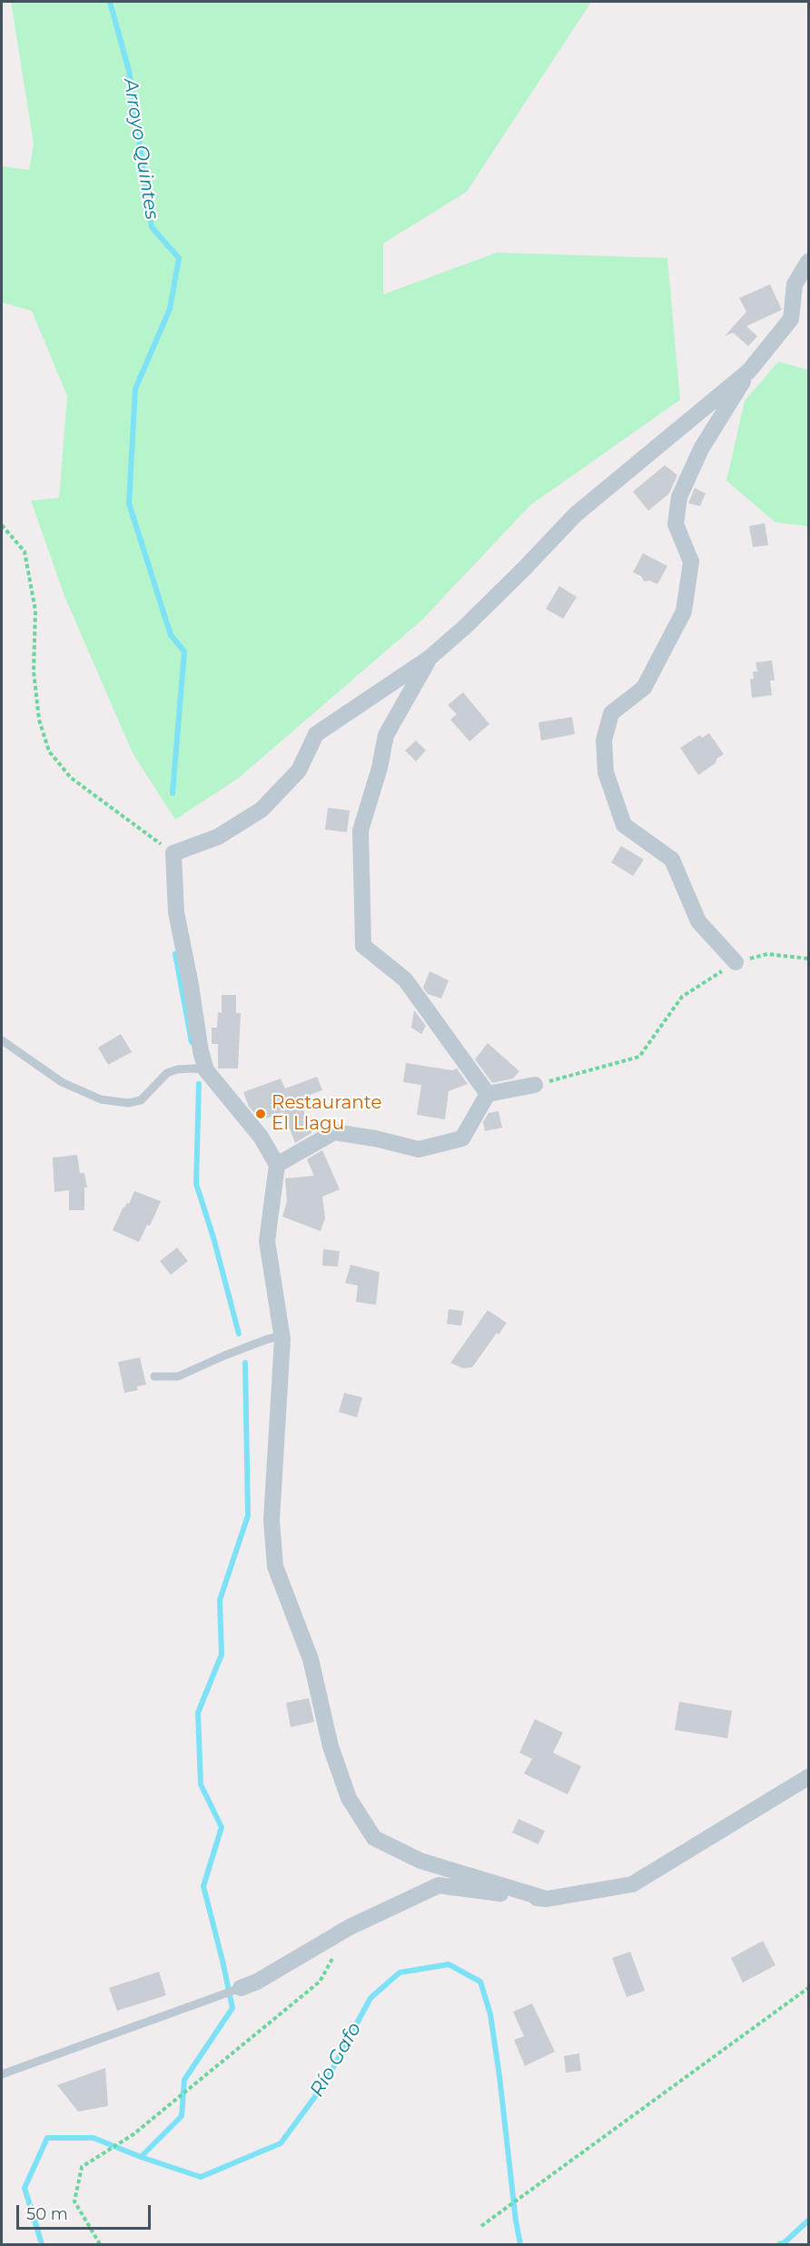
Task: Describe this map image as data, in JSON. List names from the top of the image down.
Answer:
{
  "water": ["Arroyo Quintes", "Río Gafo"],
  "places": ["Restaurante El Llagu"],
  "scale_bar": "50 m"
}
